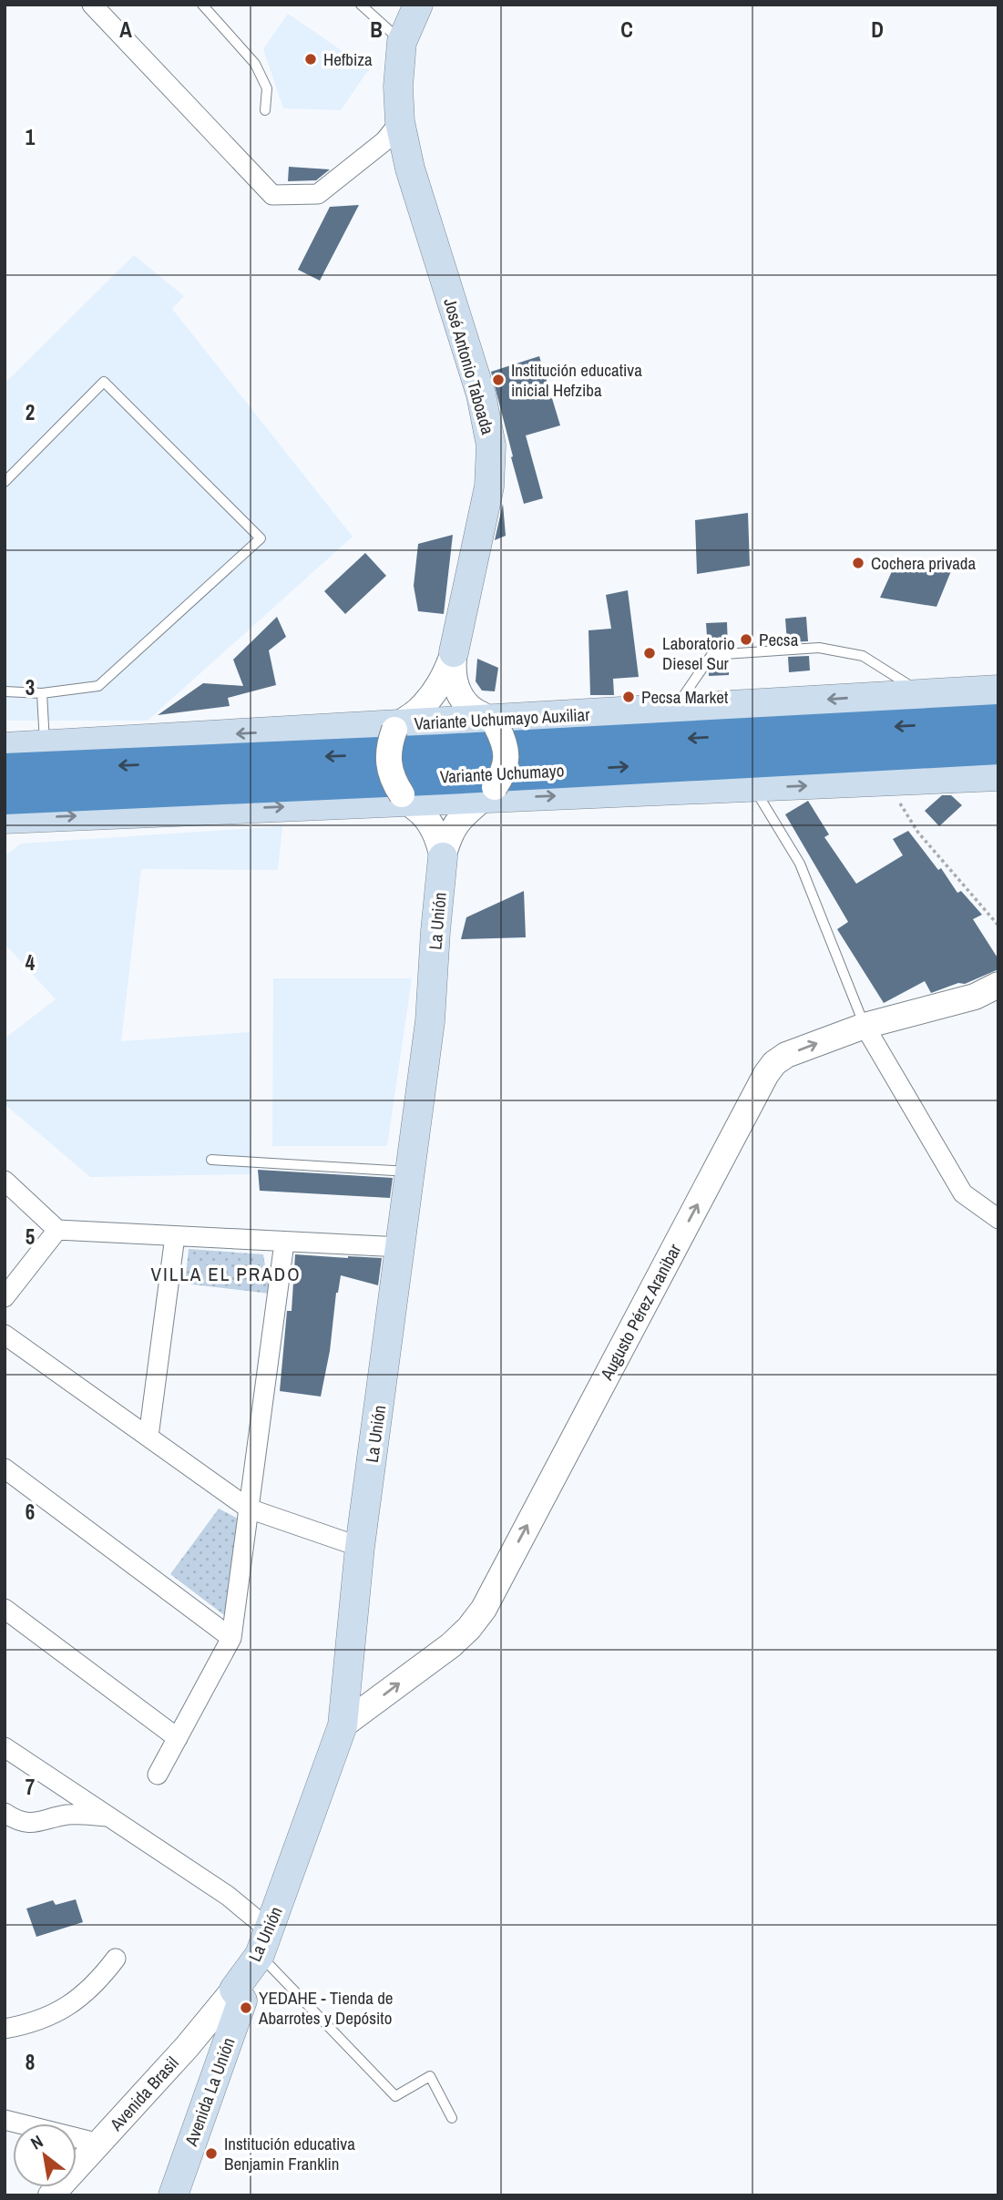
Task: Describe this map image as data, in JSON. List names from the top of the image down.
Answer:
{
  "streets": {
    "highway": ["Variante Uchumayo"],
    "main road": [
      "José Antonio Taboada",
      "Variante Uchumayo Auxiliar",
      "La Unión",
      "Avenida La Unión"
    ],
    "street": ["Augusto Pérez Aranibar", "Avenida Brasil"]
  },
  "crossings": [
    ["José Antonio Taboada", "Variante Uchumayo Auxiliar"],
    ["La Unión", "Augusto Pérez Aranibar"],
    ["La Unión", "Avenida La Unión"],
    ["La Unión", "Avenida Brasil"],
    ["Avenida La Unión", "Avenida Brasil"]
  ],
  "one_way": ["Augusto Pérez Aranibar"],
  "districts": ["VILLA EL PRADO"],
  "places": [
    "Hefbiza",
    "Institución educativa inicial Hefziba",
    "Cochera privada",
    "Pecsa",
    "Laboratorio Diesel Sur",
    "Pecsa Market",
    "YEDAHE - Tienda de Abarrotes y Depósito",
    "Institución educativa Benjamin Franklin"
  ],
  "north": "top left",
  "grid": {
    "columns": [
      "A",
      "B",
      "C",
      "D"
    ],
    "rows": [
      "1",
      "2",
      "3",
      "4",
      "5",
      "6",
      "7",
      "8"
    ]
  }
}
